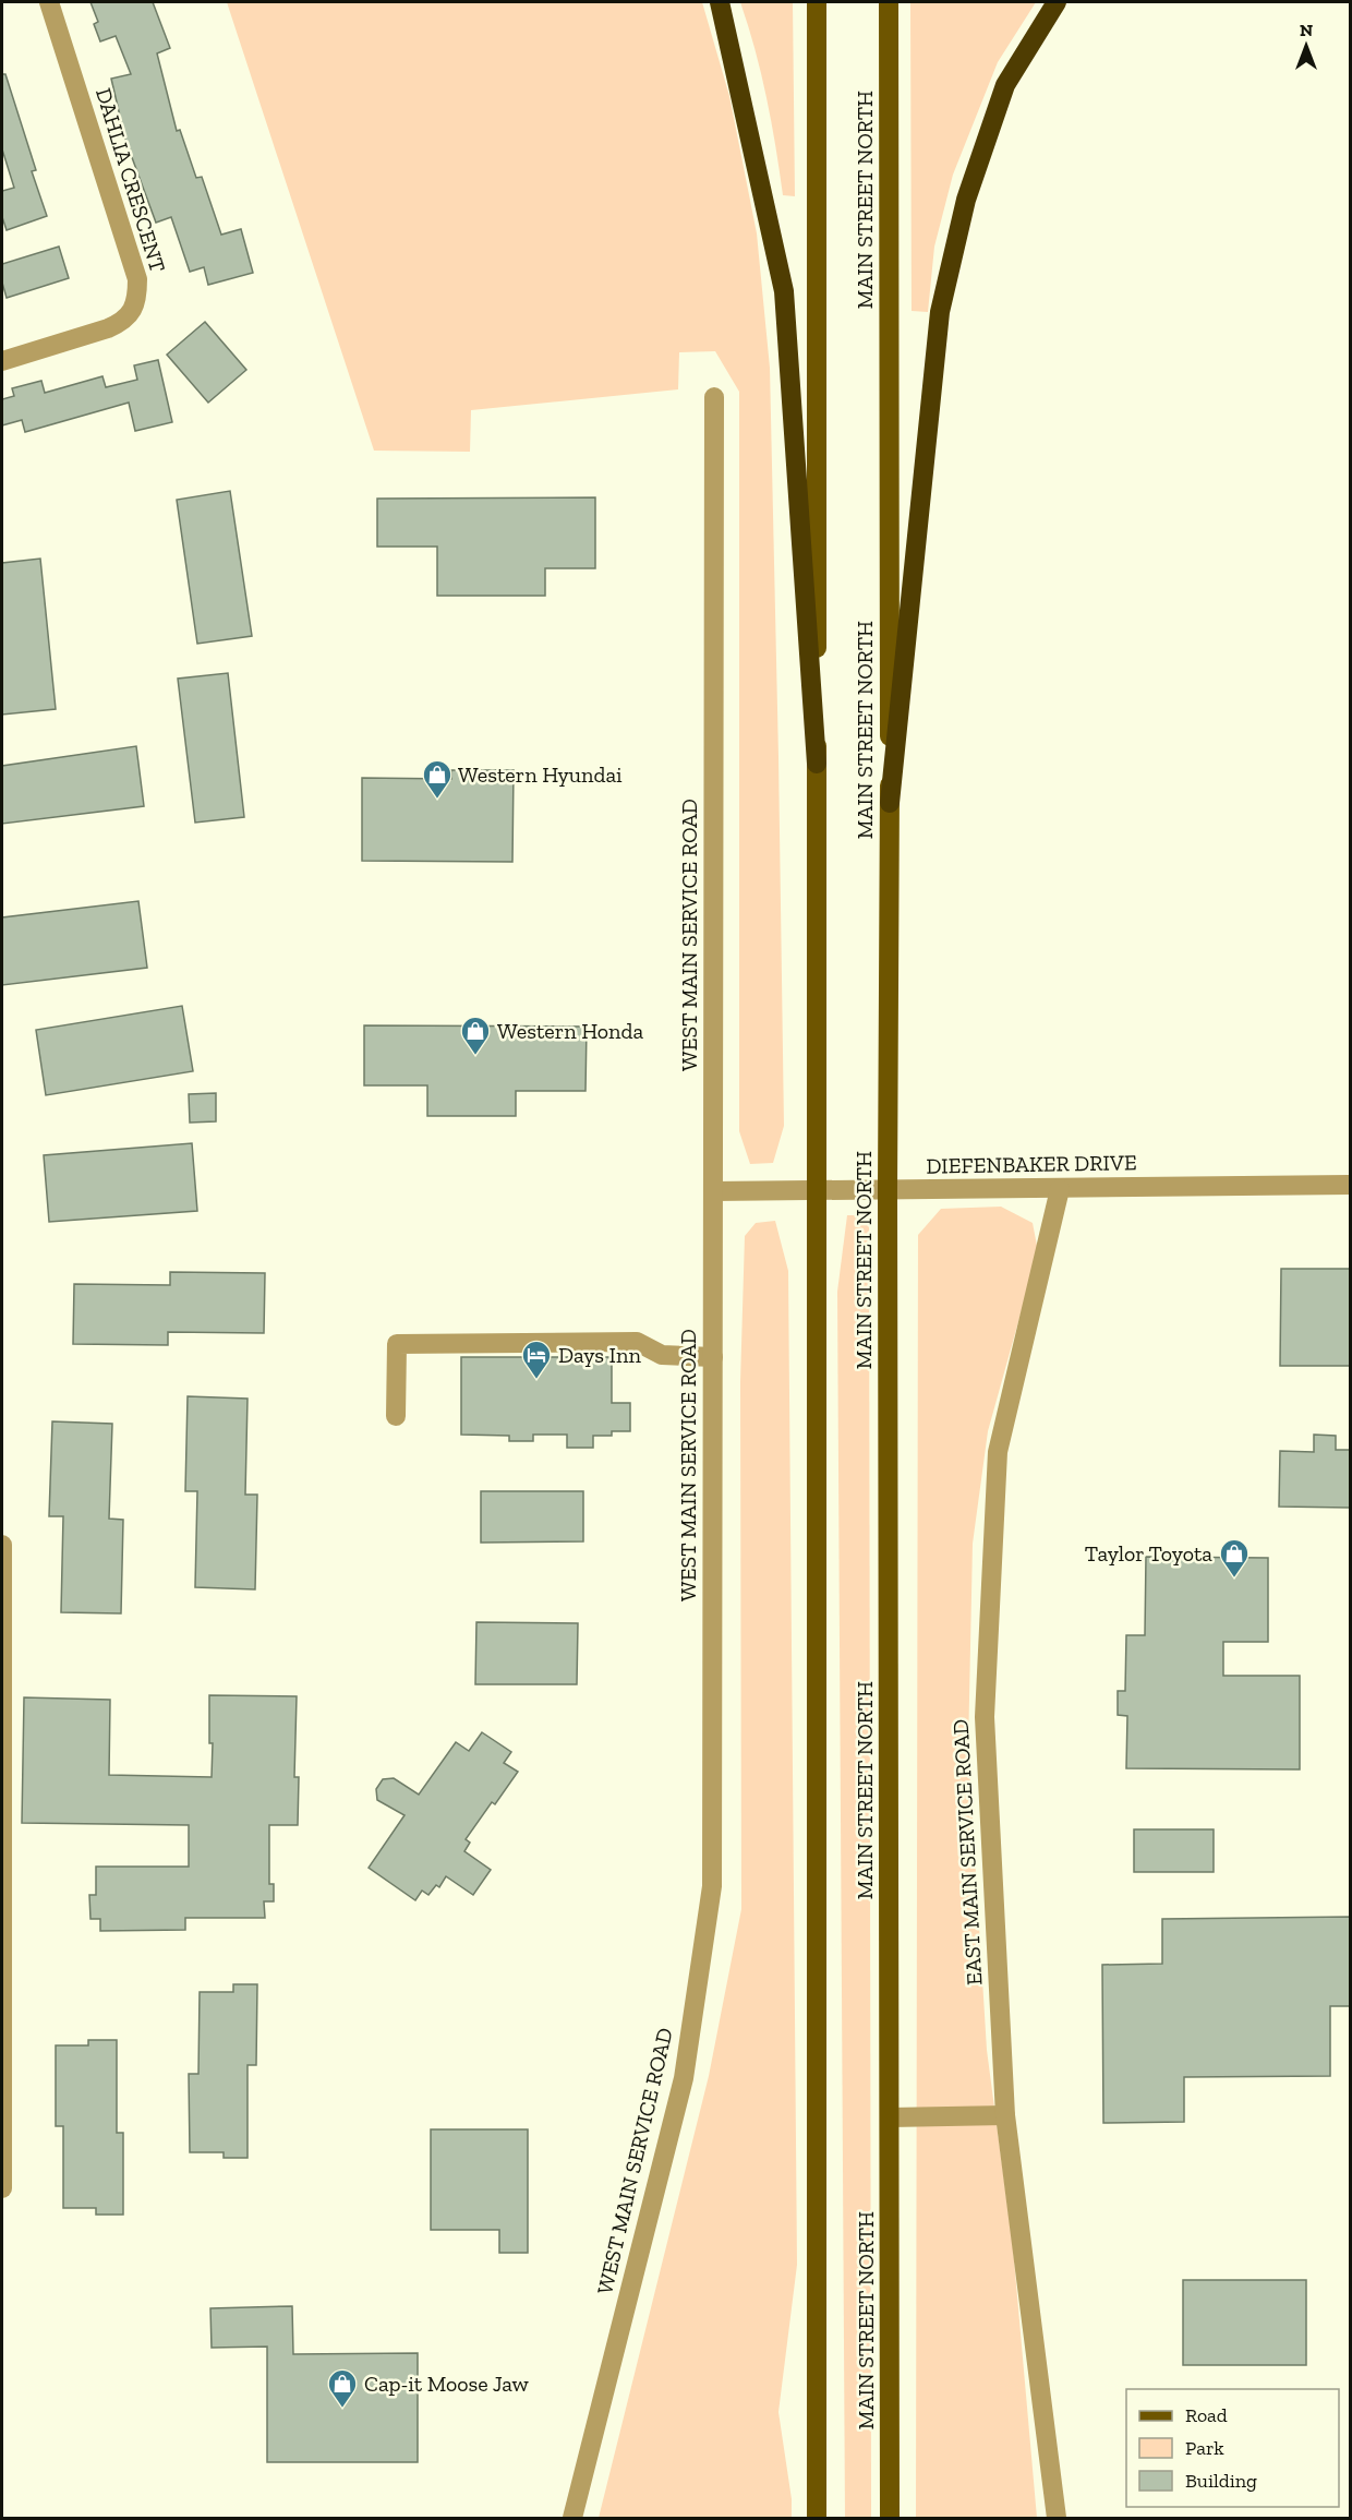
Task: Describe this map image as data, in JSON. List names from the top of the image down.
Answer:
{
  "streets": {
    "main road": ["MAIN STREET NORTH"],
    "street": [
      "DAHLIA CRESCENT",
      "WEST MAIN SERVICE ROAD",
      "DIEFENBAKER DRIVE",
      "EAST MAIN SERVICE ROAD"
    ]
  },
  "crossings": [
    ["MAIN STREET NORTH", "DIEFENBAKER DRIVE"],
    ["WEST MAIN SERVICE ROAD", "DIEFENBAKER DRIVE"],
    ["DIEFENBAKER DRIVE", "EAST MAIN SERVICE ROAD"]
  ],
  "places": {
    "shop": [
      "Western Hyundai",
      "Western Honda",
      "Taylor Toyota",
      "Cap-it Moose Jaw"
    ],
    "hotel": ["Days Inn"]
  },
  "legend": ["Road", "Park", "Building"],
  "north": "top"
}
